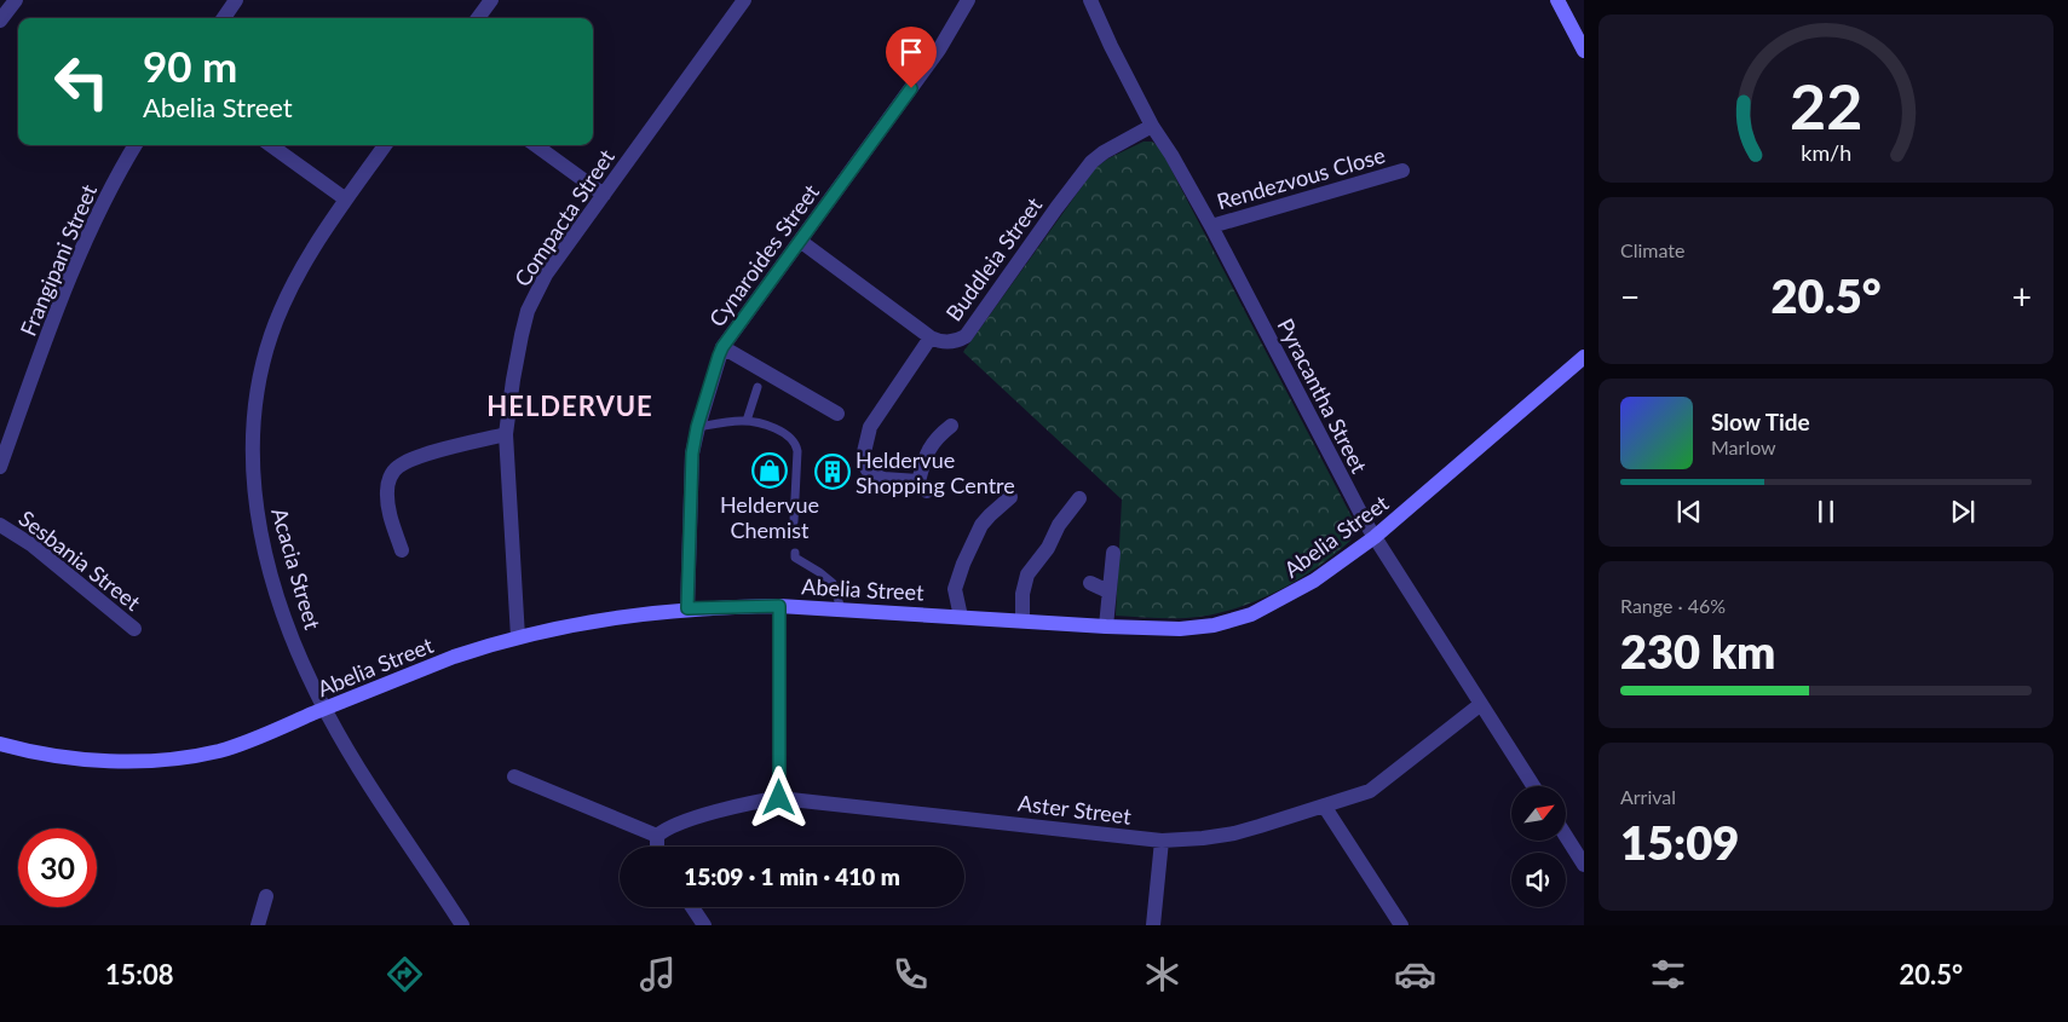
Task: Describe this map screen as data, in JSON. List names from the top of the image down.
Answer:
{
  "streets": {
    "street": [
      "Rendezvous Close",
      "Compacta Street",
      "Cynaroides Street",
      "Buddleia Street",
      "Frangipani Street",
      "Pyracantha Street",
      "Abelia Street",
      "Sesbania Street",
      "Acacia Street",
      "Aster Street"
    ]
  },
  "crossings": [
    ["Rendezvous Close", "Pyracantha Street"],
    ["Compacta Street", "Abelia Street"],
    ["Cynaroides Street", "Buddleia Street"],
    ["Cynaroides Street", "Abelia Street"],
    ["Buddleia Street", "Pyracantha Street"],
    ["Pyracantha Street", "Abelia Street"],
    ["Pyracantha Street", "Aster Street"],
    ["Abelia Street", "Acacia Street"]
  ],
  "districts": ["HELDERVUE"],
  "places": {
    "shop": ["Heldervue Chemist"],
    "building": ["Heldervue Shopping Centre"]
  },
  "north": "top right",
  "page": {
    "turn": ["90 m", "Abelia Street"],
    "tile": [
      "Climate",
      ["Range · 46%", "230 km"],
      ["Arrival", "15:09"]
    ],
    "heat": ["−", "20.5°", "+"],
    "song": ["Slow Tide", "Marlow"],
    "limit": "30",
    "trip": "15:09 · 1 min · 410 m",
    "tabs": ["15:08", "20.5°"],
    "gauge": ["22", "km/h"]
  }
}
